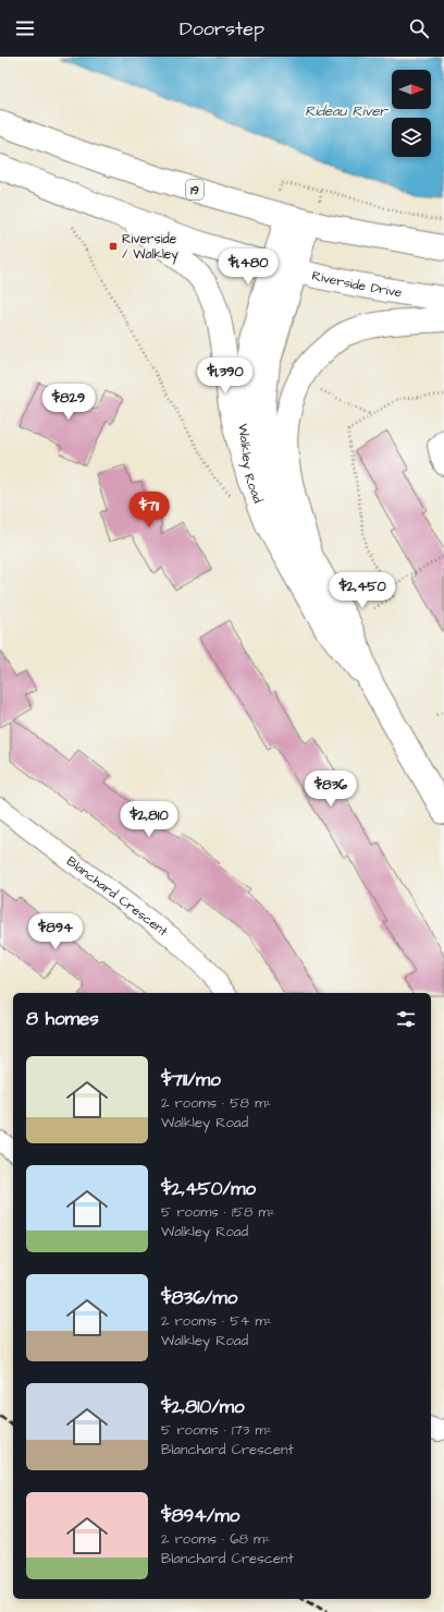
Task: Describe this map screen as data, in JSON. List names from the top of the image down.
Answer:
{
  "streets": {
    "main road": ["19", "Riverside Drive", "Walkley Road"],
    "street": ["Blanchard Crescent"]
  },
  "crossings": [
    ["19", "Walkley Road"],
    ["Riverside Drive", "Walkley Road"]
  ],
  "water": ["Rideau River"],
  "places": {
    "transit": ["Riverside / Walkley"]
  },
  "north": "right",
  "page": {
    "header": "Doorstep",
    "price": [
      "$1,480",
      "$1,390",
      "$829",
      "$711",
      "$2,450",
      "$836",
      "$2,810",
      "$894"
    ],
    "heading": "8 homes",
    "list": [
      {
        "name": "$711/mo",
        "note": "2 rooms · 58 m² · Walkley Road"
      },
      {
        "name": "$2,450/mo",
        "note": "5 rooms · 158 m² · Walkley Road"
      },
      {
        "name": "$836/mo",
        "note": "2 rooms · 54 m² · Walkley Road"
      },
      {
        "name": "$2,810/mo",
        "note": "5 rooms · 173 m² · Blanchard Crescent"
      },
      {
        "name": "$894/mo",
        "note": "2 rooms · 68 m² · Blanchard Crescent"
      }
    ]
  }
}
